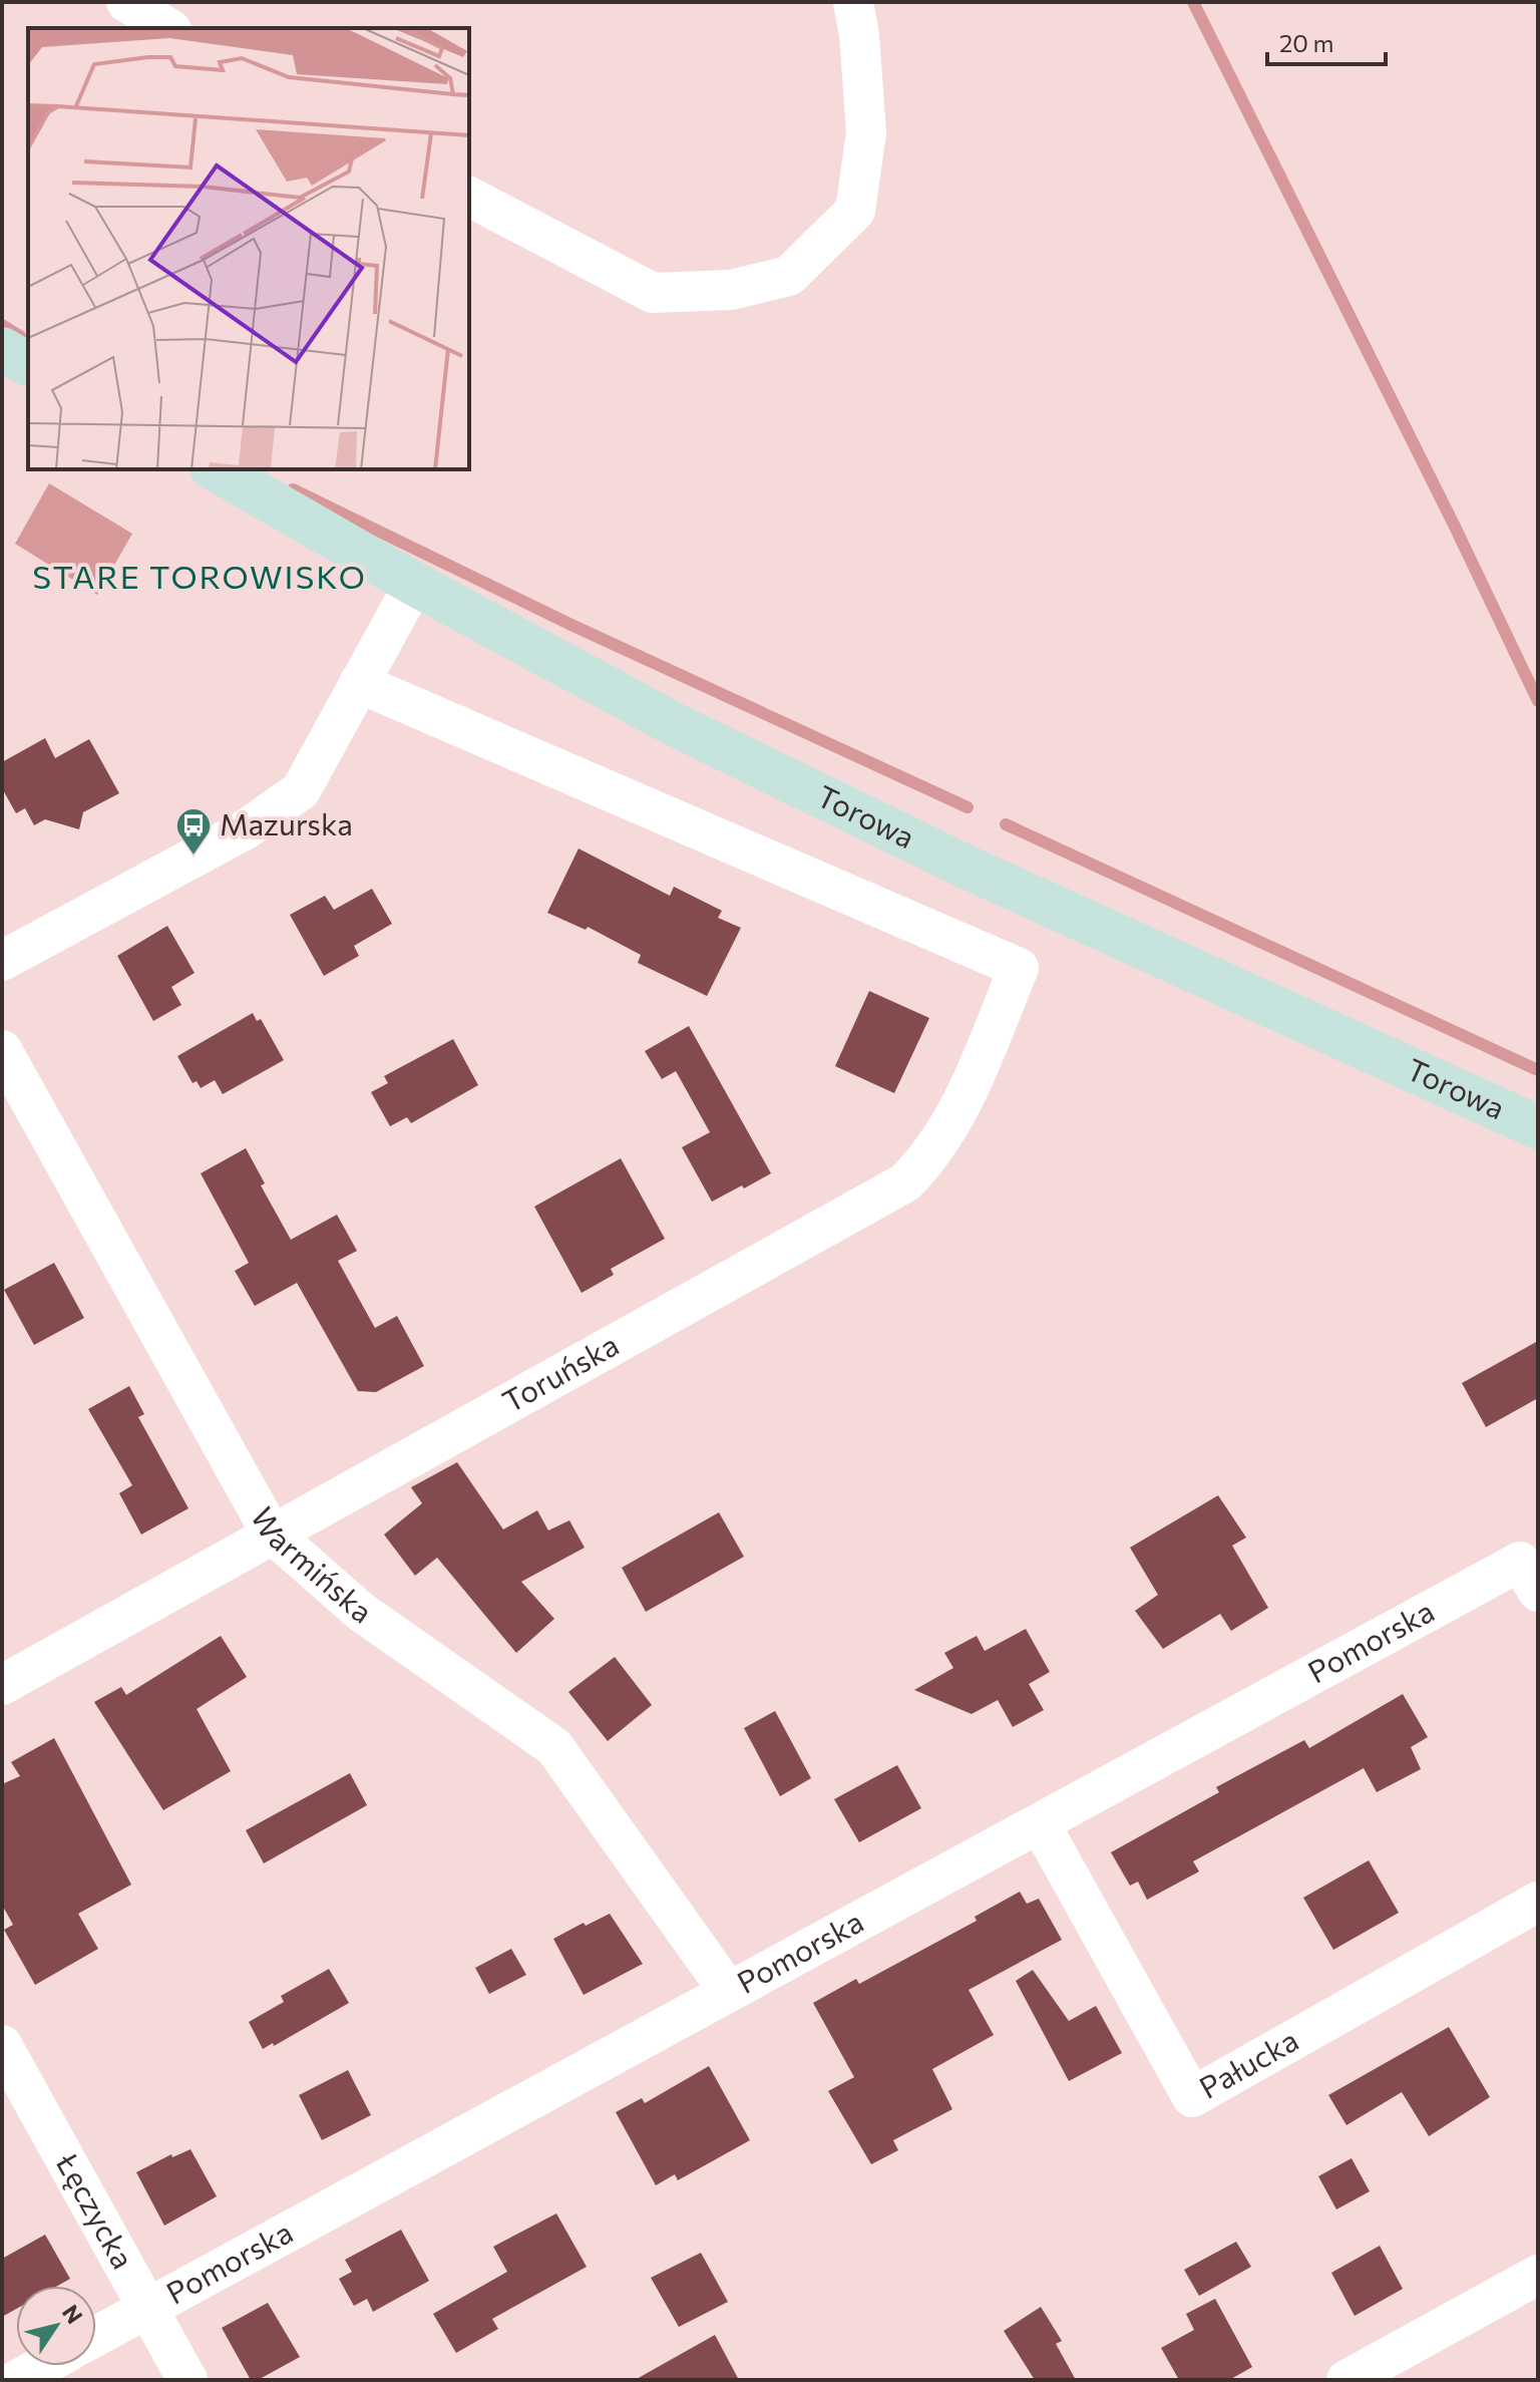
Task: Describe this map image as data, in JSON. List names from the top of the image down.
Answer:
{
  "streets": {
    "street": [
      "Torowa",
      "Toruńska",
      "Warmińska",
      "Pomorska",
      "Pałucka",
      "Łęczycka"
    ]
  },
  "crossings": [
    ["Toruńska", "Warmińska"],
    ["Warmińska", "Pomorska"],
    ["Pomorska", "Pałucka"],
    ["Pomorska", "Łęczycka"]
  ],
  "districts": ["STARE TOROWISKO"],
  "places": {
    "bus stop": ["Mazurska"]
  },
  "scale_bar": "20 m",
  "north": "top right"
}
